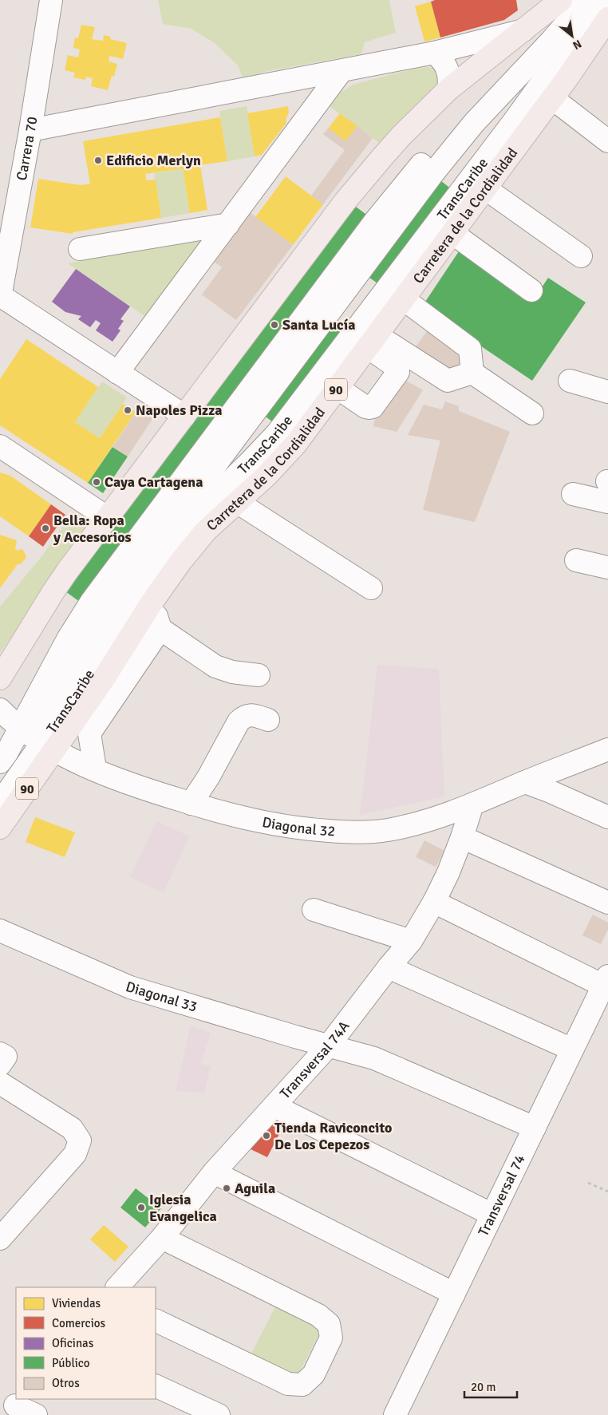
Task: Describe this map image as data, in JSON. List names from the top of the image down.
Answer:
{
  "streets": {
    "highway": ["Carretera de la Cordialidad", "90"],
    "street": [
      "Carrera 70",
      "TransCaribe",
      "Diagonal 32",
      "Diagonal 33",
      "Transversal 74A",
      "Transversal 74"
    ]
  },
  "crossings": [
    ["TransCaribe", "Carretera de la Cordialidad"],
    ["TransCaribe", "Diagonal 32"],
    ["Carretera de la Cordialidad", "Diagonal 32"],
    ["Diagonal 32", "Transversal 74A"],
    ["Diagonal 33", "Transversal 74A"],
    ["Diagonal 33", "Transversal 74"]
  ],
  "places": [
    "Edificio Merlyn",
    "Santa Lucía",
    "Napoles Pizza",
    "Caya Cartagena",
    "Bella: Ropa y Accesorios",
    "Tienda Raviconcito De Los Cepezos",
    "Aguila",
    "Iglesia Evangelica"
  ],
  "legend": [
    "Viviendas",
    "Comercios",
    "Oficinas",
    "Público",
    "Otros"
  ],
  "scale_bar": "20 m",
  "north": "bottom right"
}
